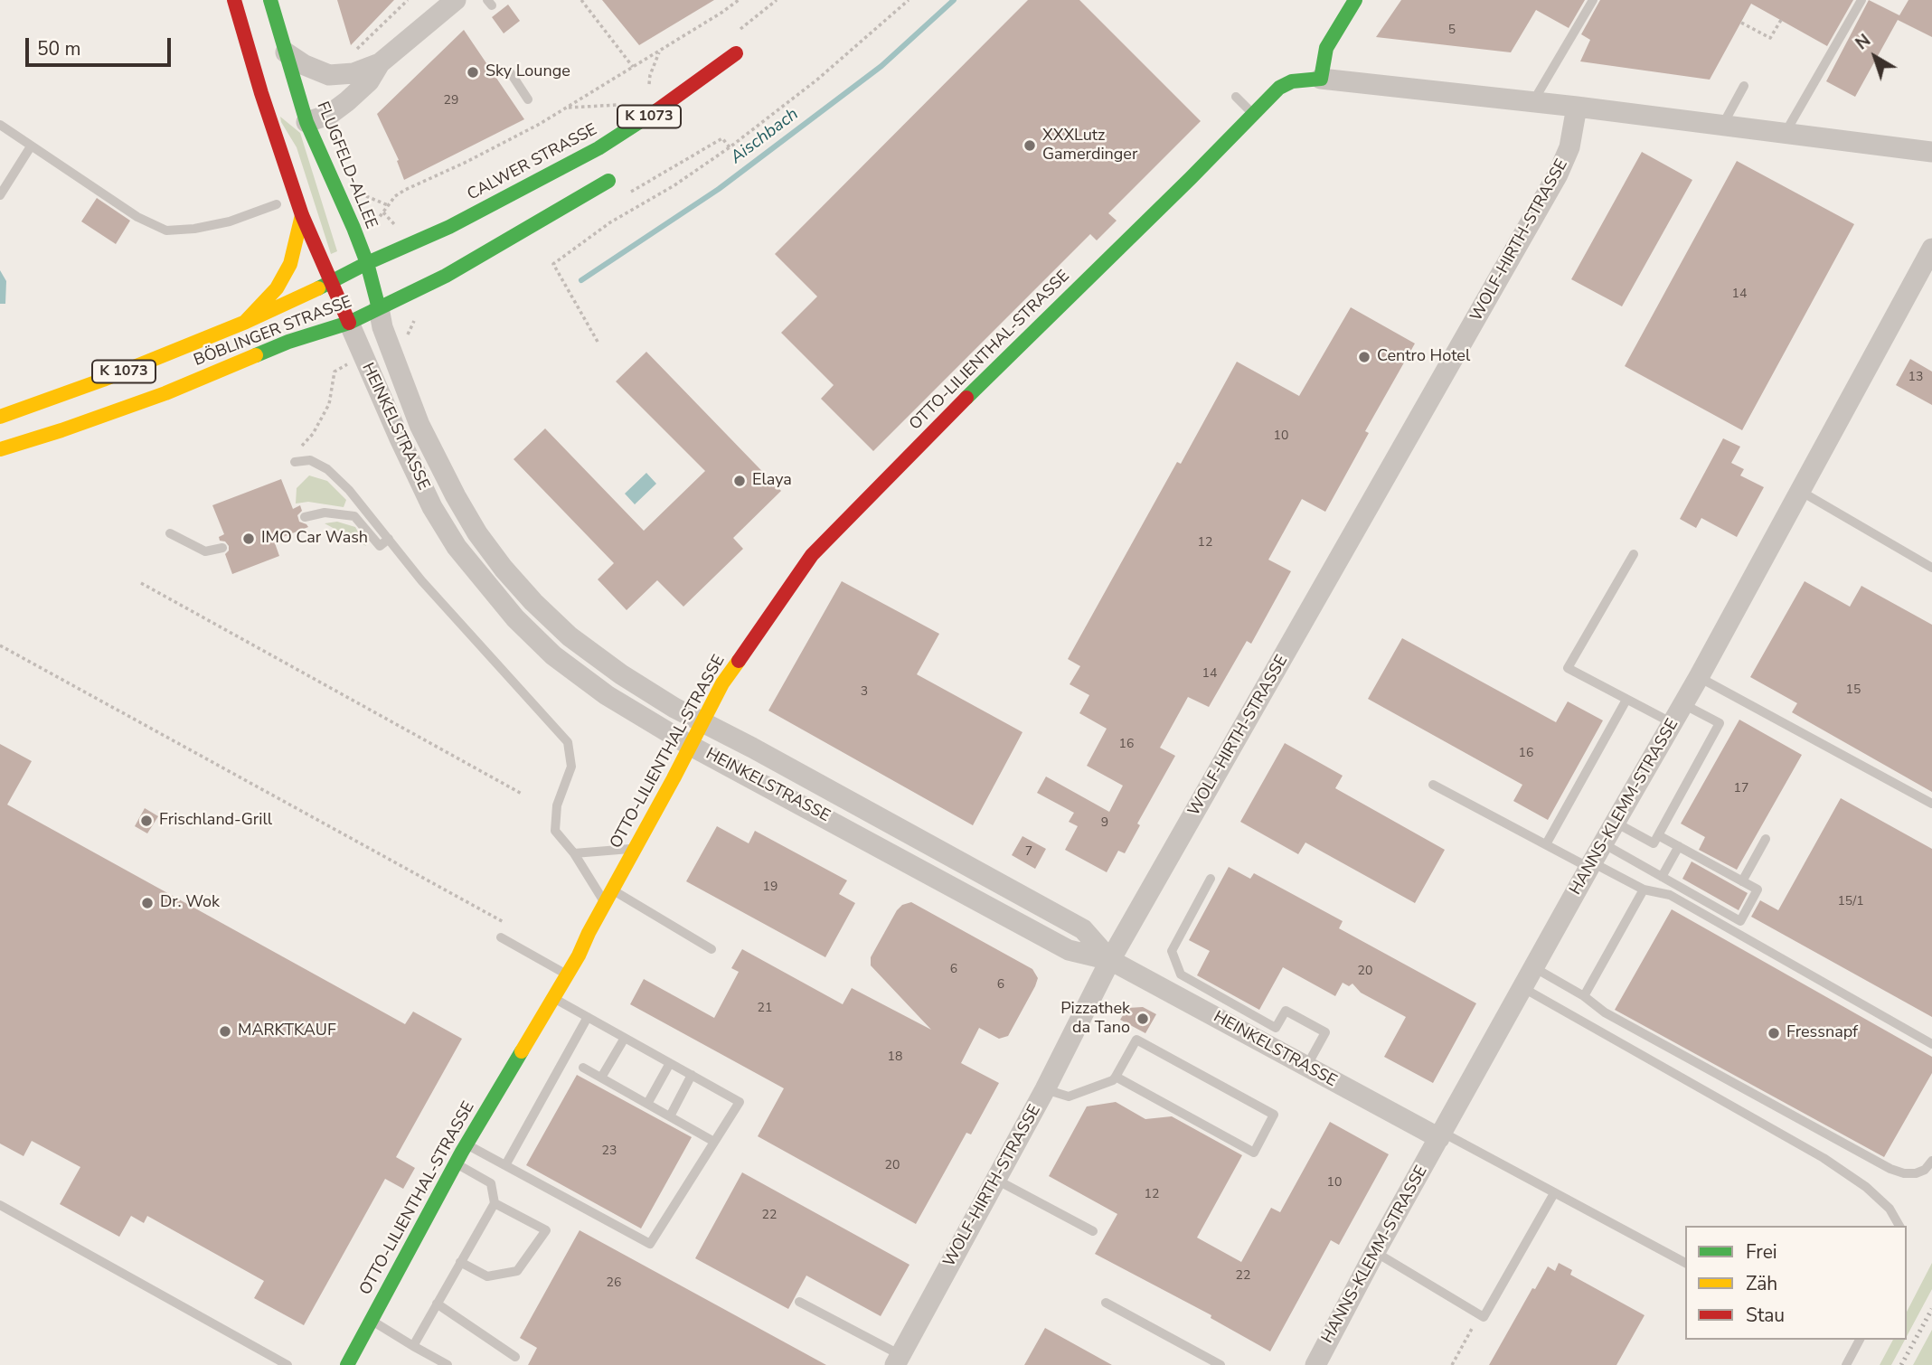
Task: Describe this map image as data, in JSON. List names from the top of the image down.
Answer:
{
  "streets": {
    "main road": [
      "K 1073",
      "CALWER STRASSE",
      "FLUGFELD-ALLEE",
      "BÖBLINGER STRASSE",
      "OTTO-LILIENTHAL-STRASSE",
      "HEINKELSTRASSE"
    ],
    "street": ["WOLF-HIRTH-STRASSE", "HANNS-KLEMM-STRASSE"]
  },
  "crossings": [
    ["K 1073", "FLUGFELD-ALLEE"],
    ["K 1073", "BÖBLINGER STRASSE"],
    ["K 1073", "HEINKELSTRASSE"],
    ["CALWER STRASSE", "FLUGFELD-ALLEE"],
    ["CALWER STRASSE", "BÖBLINGER STRASSE"],
    ["FLUGFELD-ALLEE", "BÖBLINGER STRASSE"],
    ["FLUGFELD-ALLEE", "HEINKELSTRASSE"],
    ["WOLF-HIRTH-STRASSE", "HEINKELSTRASSE"],
    ["BÖBLINGER STRASSE", "HEINKELSTRASSE"],
    ["OTTO-LILIENTHAL-STRASSE", "HEINKELSTRASSE"],
    ["HEINKELSTRASSE", "HANNS-KLEMM-STRASSE"]
  ],
  "water": ["Aischbach"],
  "places": [
    "Sky Lounge",
    "XXXLutz Gamerdinger",
    "Centro Hotel",
    "Elaya",
    "IMO Car Wash",
    "Frischland-Grill",
    "Dr. Wok",
    "Pizzathek da Tano",
    "MARKTKAUF",
    "Fressnapf"
  ],
  "house_numbers": [
    "5",
    "29",
    "14",
    "13",
    "10",
    "12",
    "14",
    "15",
    "3",
    "16",
    "16",
    "17",
    "9",
    "7",
    "19",
    "15/1",
    "6",
    "20",
    "6",
    "21",
    "18",
    "23",
    "20",
    "10",
    "12",
    "22",
    "22",
    "26"
  ],
  "legend": ["Frei", "Zäh", "Stau"],
  "scale_bar": "50 m",
  "north": "top left"
}
